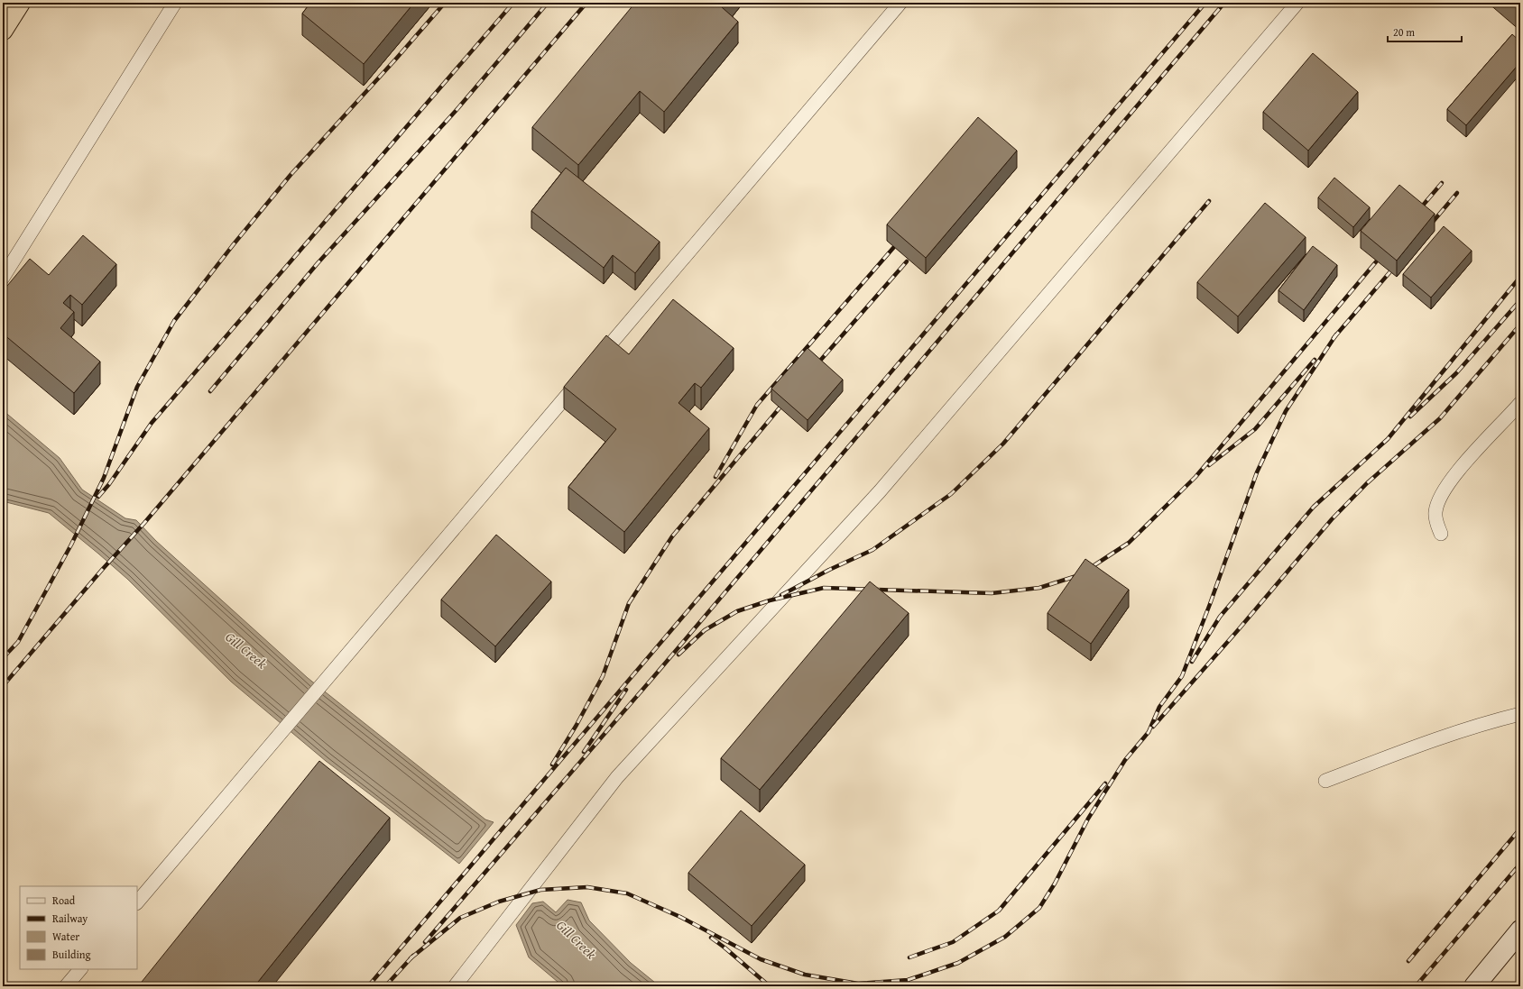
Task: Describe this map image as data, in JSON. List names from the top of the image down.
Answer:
{
  "water": ["Gill Creek"],
  "legend": [
    "Road",
    "Railway",
    "Water",
    "Building"
  ],
  "scale_bar": "20 m"
}
